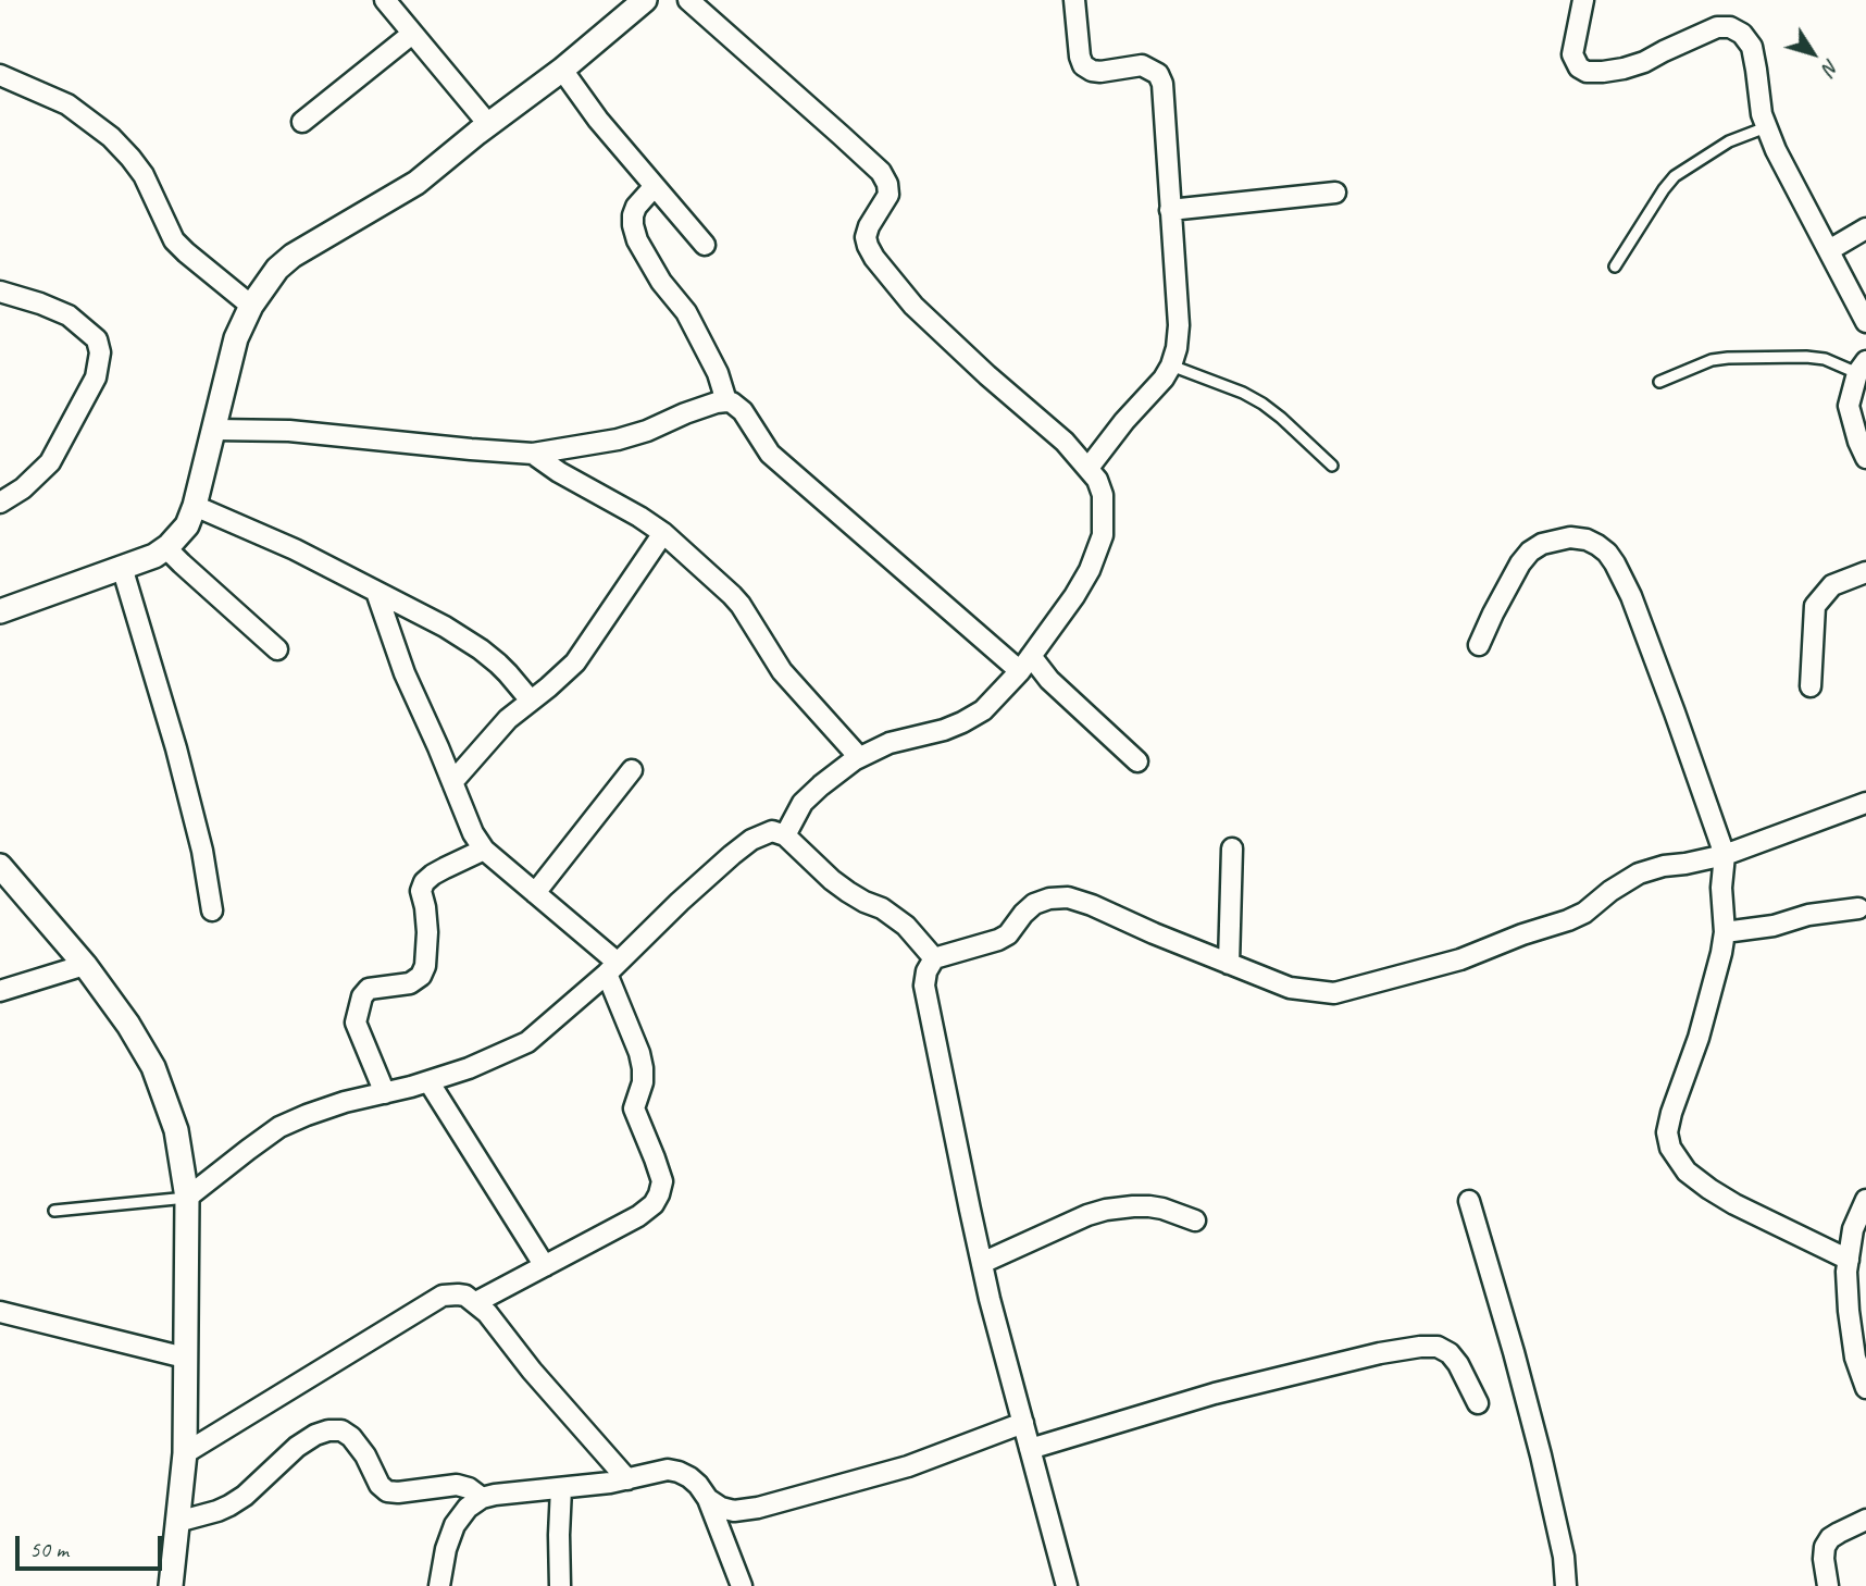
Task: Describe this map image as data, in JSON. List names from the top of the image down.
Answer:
{
  "scale_bar": "50 m",
  "north": "bottom right"
}
